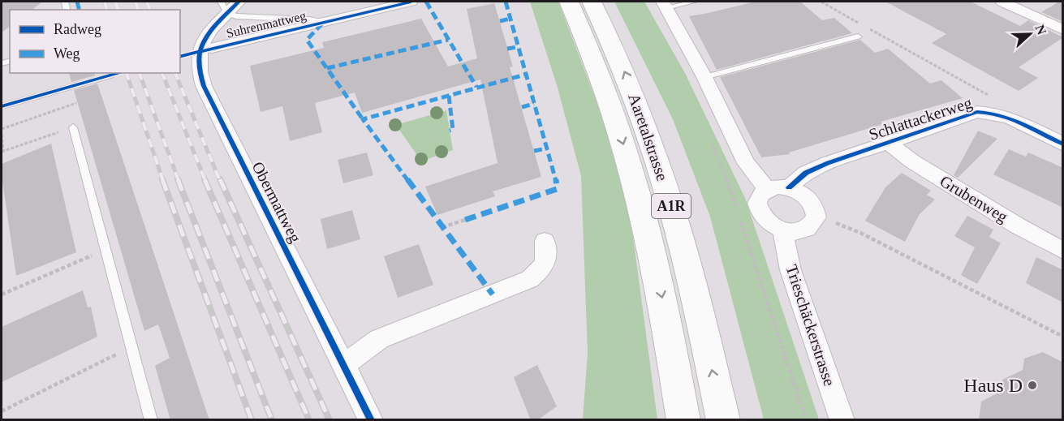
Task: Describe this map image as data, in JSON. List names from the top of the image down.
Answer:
{
  "streets": {
    "highway": ["Aaretalstrasse", "A1R"],
    "street": [
      "Suhrenmattweg",
      "Schlattackerweg",
      "Grubenweg",
      "Obermattweg",
      "Trieschäckerstrasse"
    ]
  },
  "crossings": [
    ["Schlattackerweg", "Grubenweg"],
    ["Schlattackerweg", "Trieschäckerstrasse"]
  ],
  "places": ["Haus D"],
  "legend": ["Radweg", "Weg"],
  "north": "right"
}
